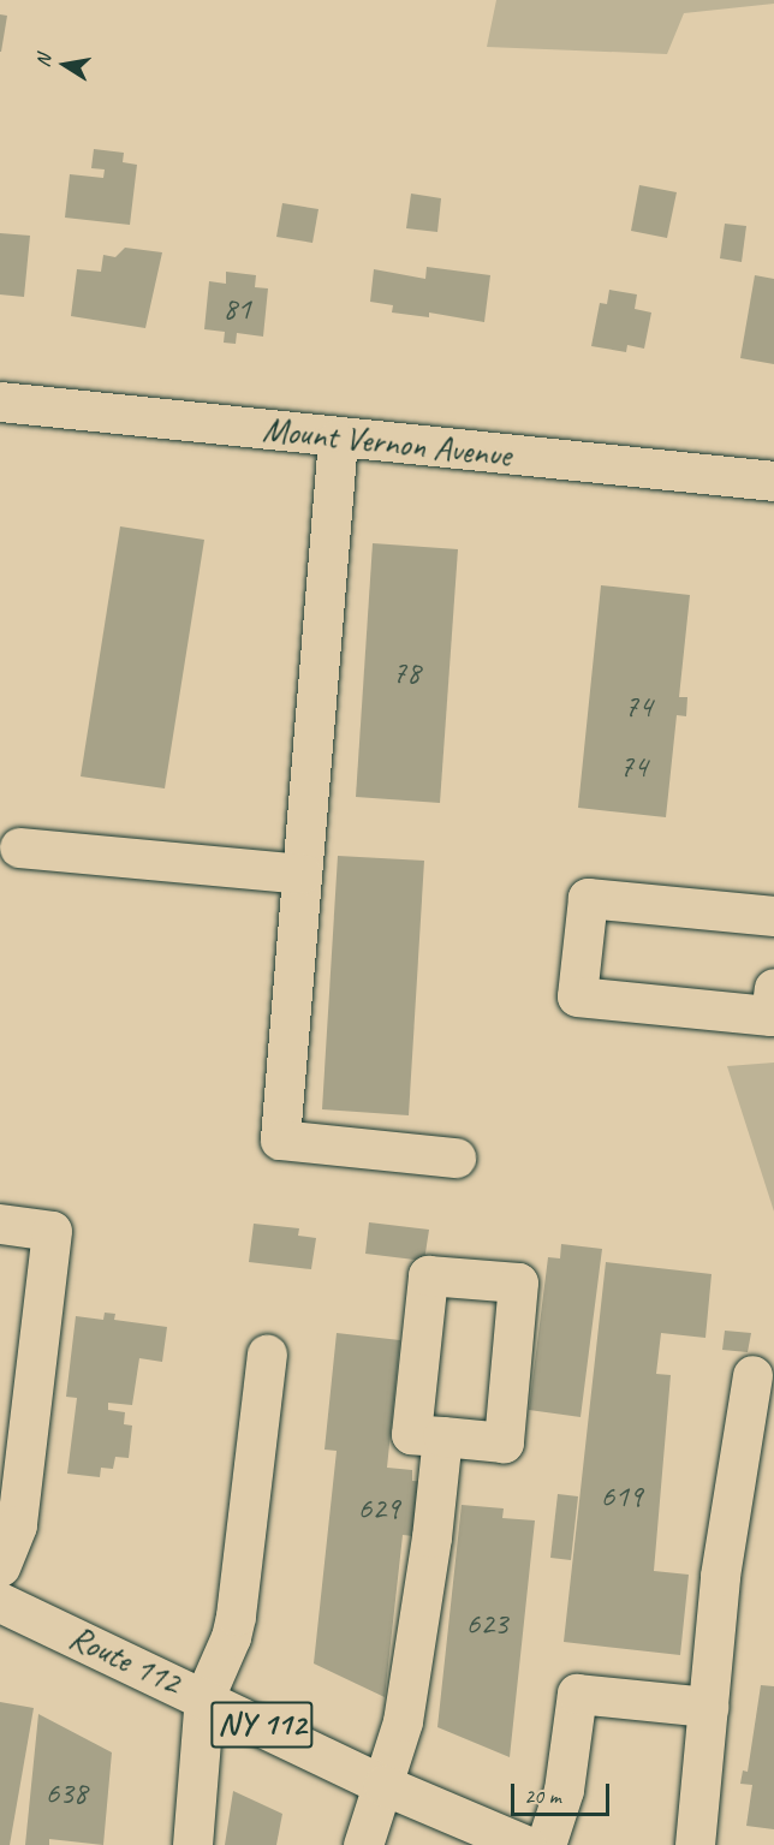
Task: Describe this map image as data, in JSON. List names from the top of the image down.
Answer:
{
  "streets": {
    "street": ["Mount Vernon Avenue", "Route 112", "NY 112"]
  },
  "house_numbers": [
    "81",
    "78",
    "74",
    "74",
    "619",
    "629",
    "623",
    "638"
  ],
  "scale_bar": "20 m",
  "north": "left"
}
